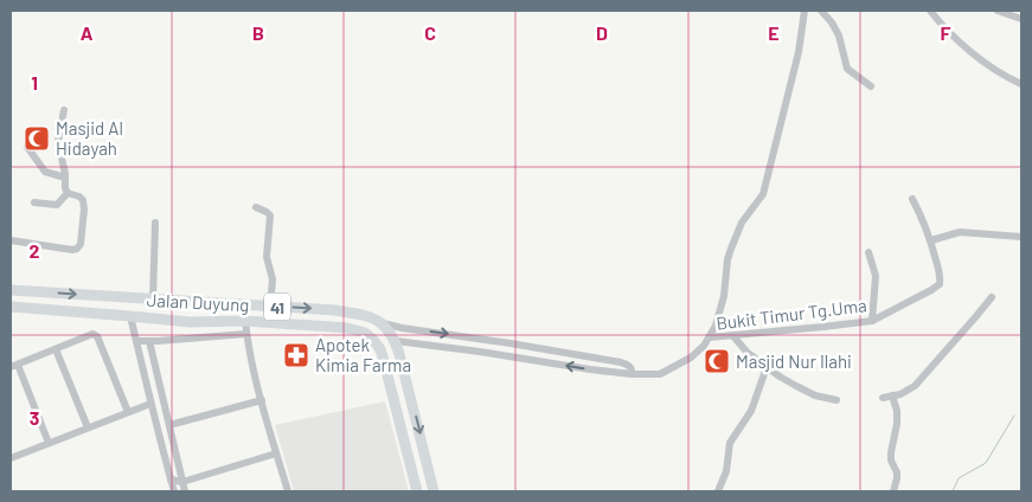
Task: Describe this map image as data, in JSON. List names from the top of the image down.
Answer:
{
  "streets": {
    "highway": ["Jalan Duyung", "41"],
    "street": ["Bukit Timur Tg.Uma"]
  },
  "places": {
    "mosque": ["Masjid Al Hidayah", "Masjid Nur Ilahi"],
    "pharmacy": ["Apotek Kimia Farma"]
  },
  "grid": {
    "columns": [
      "A",
      "B",
      "C",
      "D",
      "E",
      "F"
    ],
    "rows": ["1", "2", "3"]
  }
}
